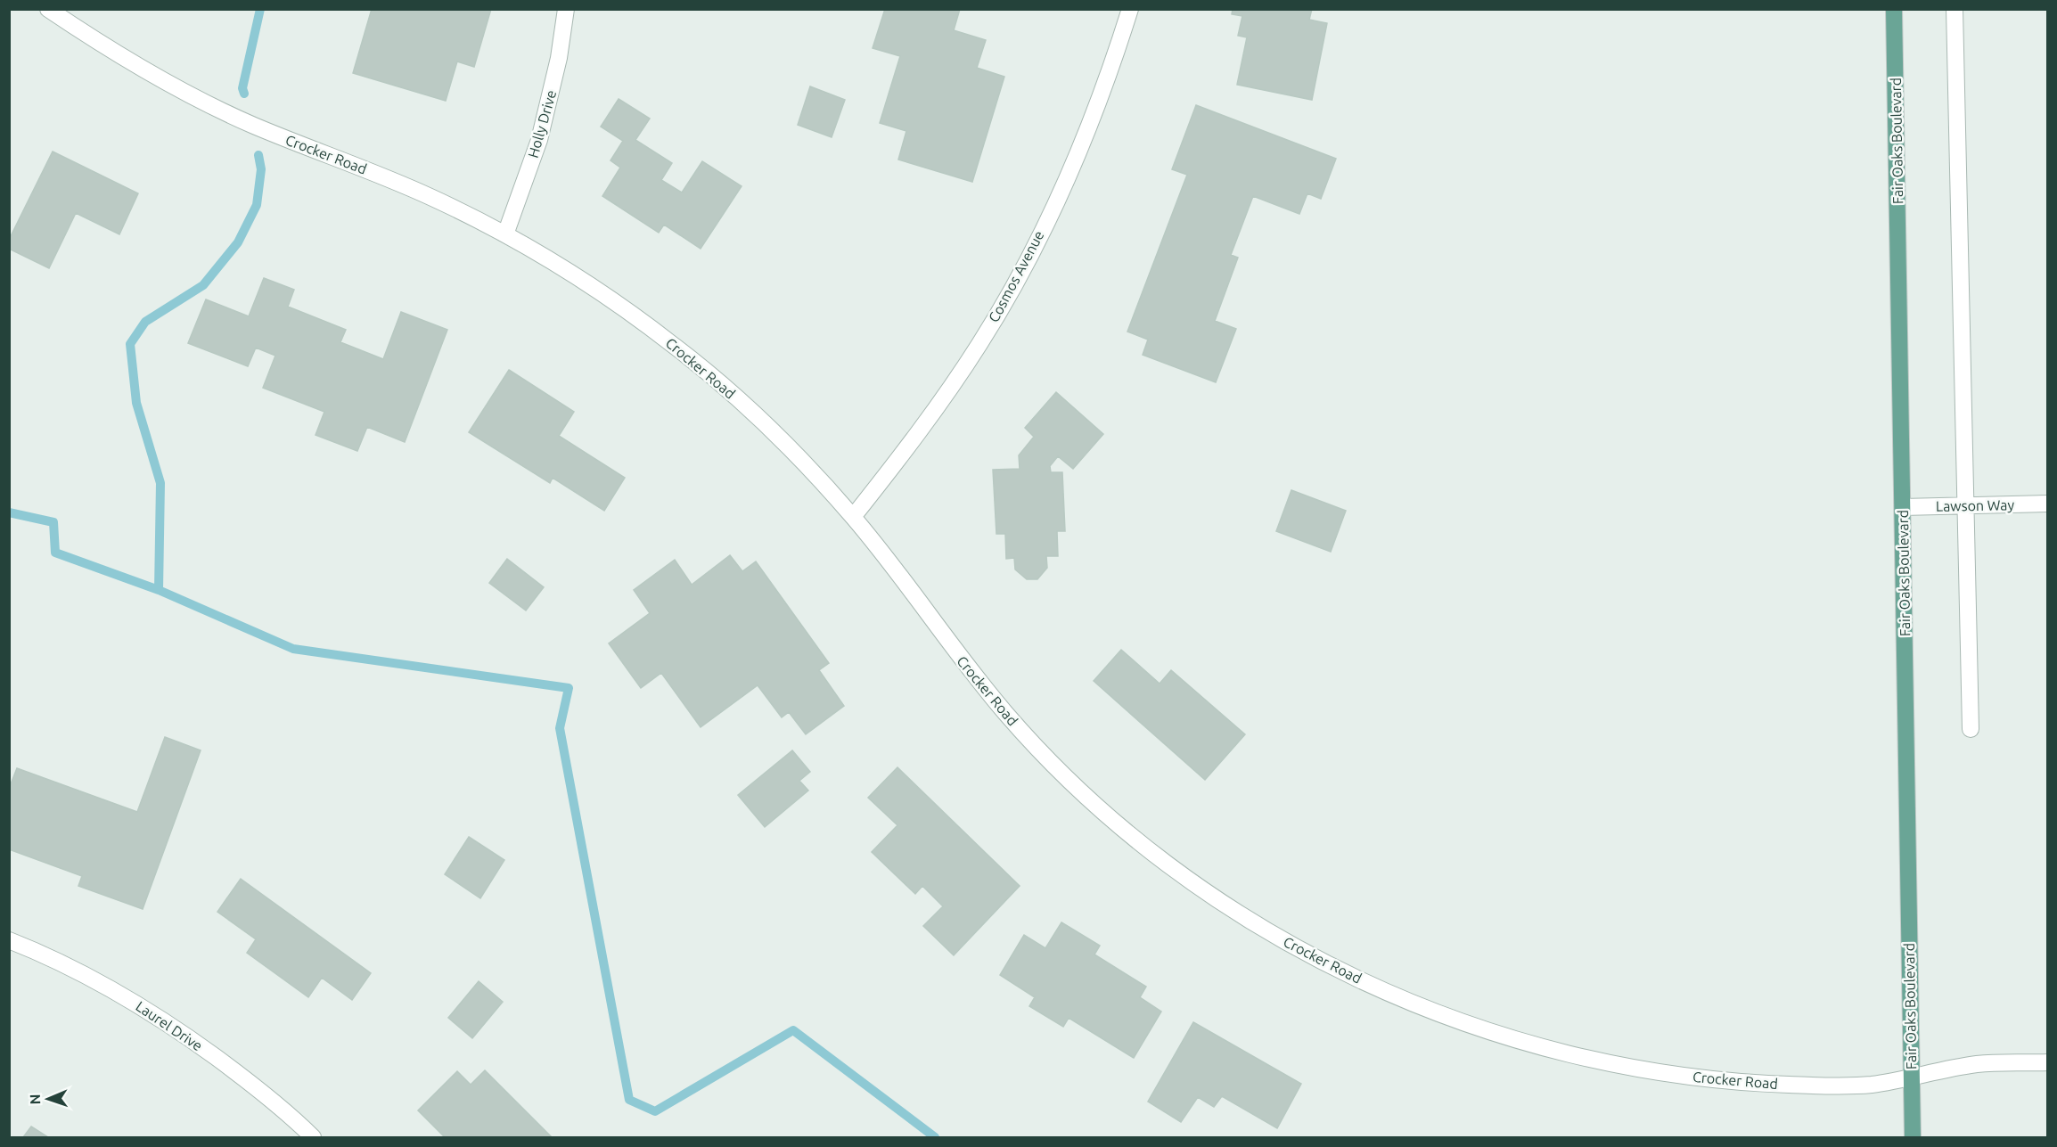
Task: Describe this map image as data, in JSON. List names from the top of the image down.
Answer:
{
  "streets": {
    "main road": ["Fair Oaks Boulevard"],
    "street": [
      "Holly Drive",
      "Crocker Road",
      "Cosmos Avenue",
      "Lawson Way",
      "Laurel Drive"
    ]
  },
  "crossings": [
    ["Holly Drive", "Crocker Road"],
    ["Fair Oaks Boulevard", "Crocker Road"],
    ["Fair Oaks Boulevard", "Lawson Way"],
    ["Crocker Road", "Cosmos Avenue"]
  ],
  "north": "left"
}
